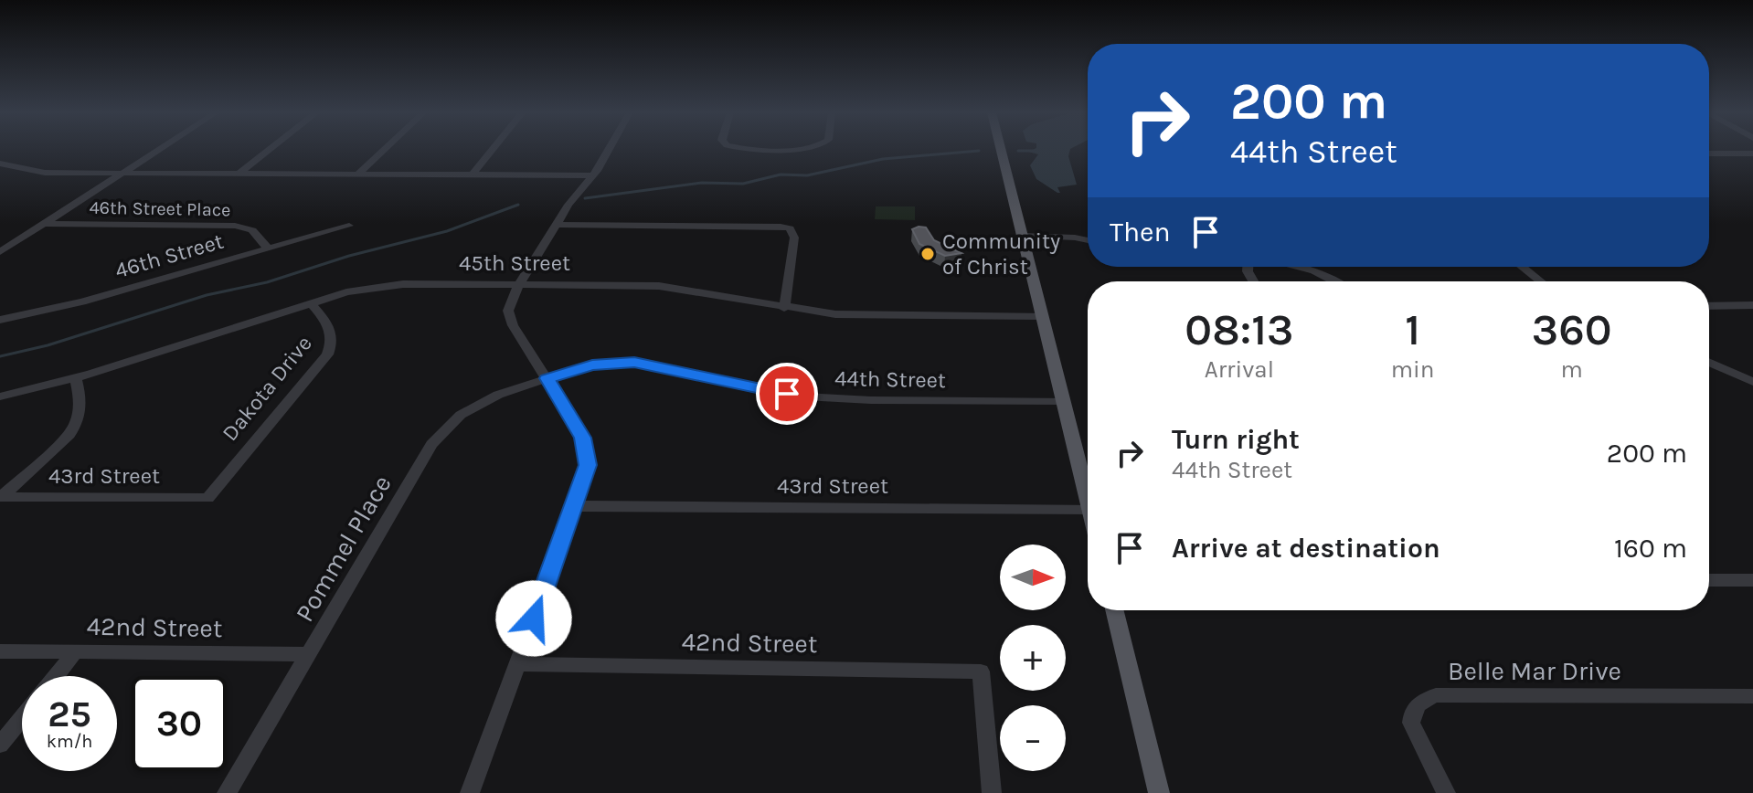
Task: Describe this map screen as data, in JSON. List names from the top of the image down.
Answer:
{
  "streets": {
    "street": [
      "46th Street Place",
      "46th Street",
      "45th Street",
      "44th Street",
      "Dakota Drive",
      "43rd Street",
      "Pommel Place",
      "42nd Street",
      "Belle Mar Drive"
    ]
  },
  "crossings": [
    ["46th Street Place", "46th Street"],
    ["45th Street", "Dakota Drive"],
    ["44th Street", "Pommel Place"],
    ["Dakota Drive", "43rd Street"],
    ["Pommel Place", "42nd Street"]
  ],
  "places": ["Community of Christ"],
  "north": "right",
  "page": {
    "turn": ["200 m", "44th Street"],
    "then": "Then",
    "eta": [
      "08:13",
      "Arrival",
      "1",
      "min",
      "360",
      "m"
    ],
    "list": [
      {
        "name": "Turn right",
        "note": "44th Street",
        "value": "200 m"
      },
      {
        "name": "Arrive at destination",
        "value": "160 m"
      }
    ],
    "map_buttons": ["+", "−"],
    "speed": "25 km/h",
    "limit": "30"
  }
}
